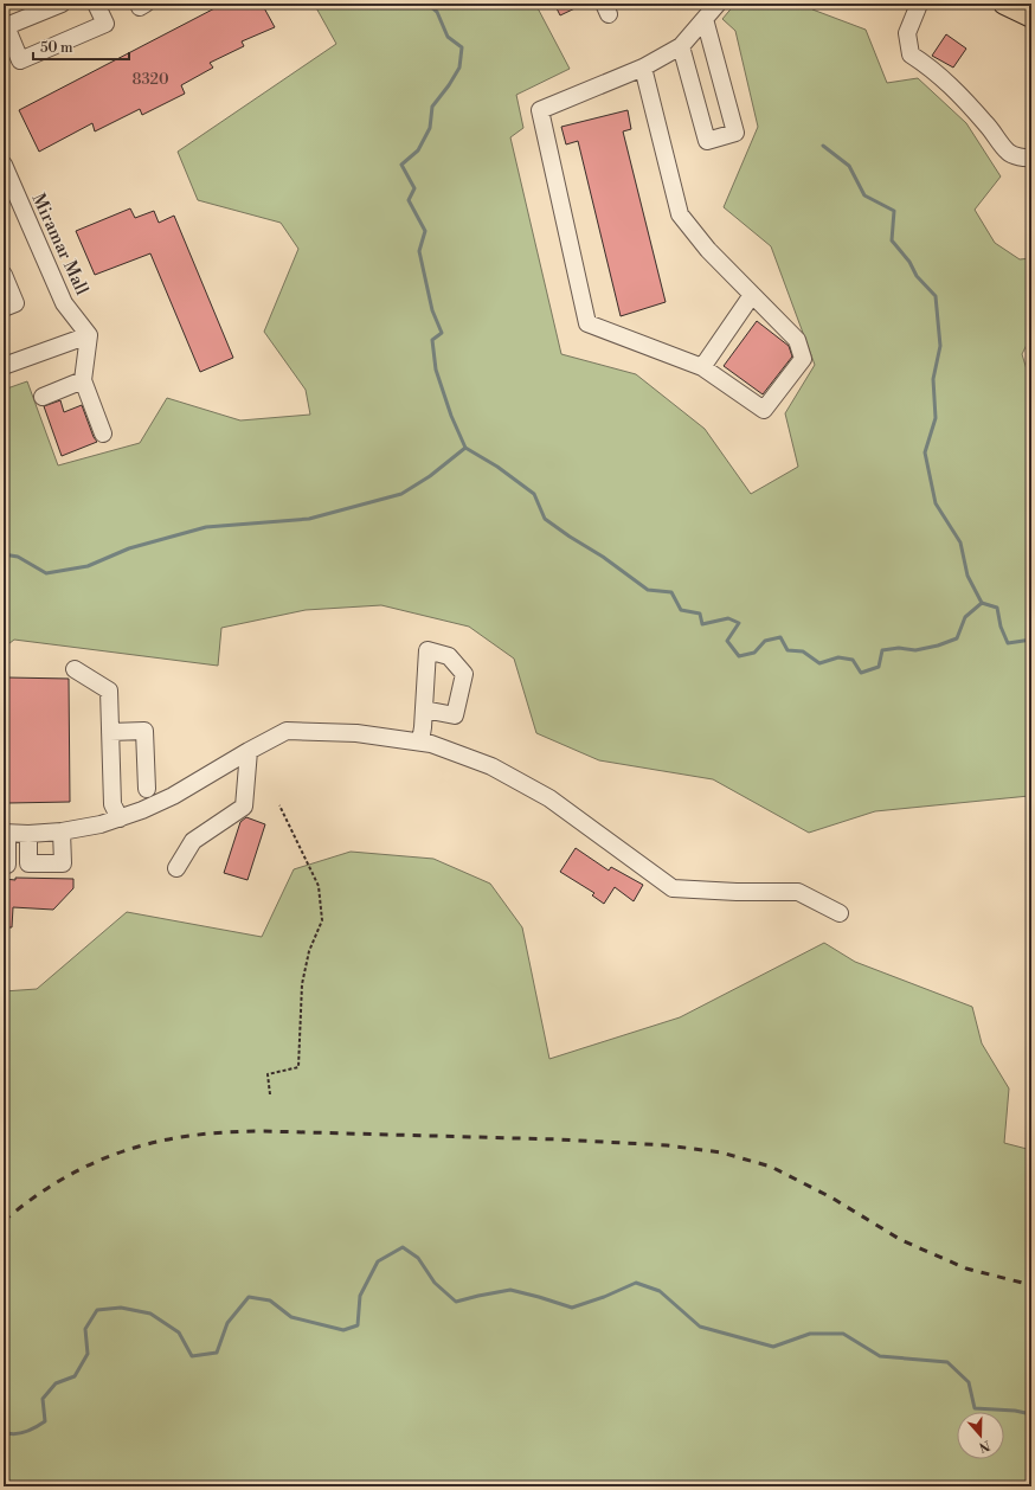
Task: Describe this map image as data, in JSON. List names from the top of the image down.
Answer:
{
  "streets": {
    "street": ["Miramar Mall"]
  },
  "house_numbers": ["8320"],
  "scale_bar": "50 m",
  "north": "bottom"
}
